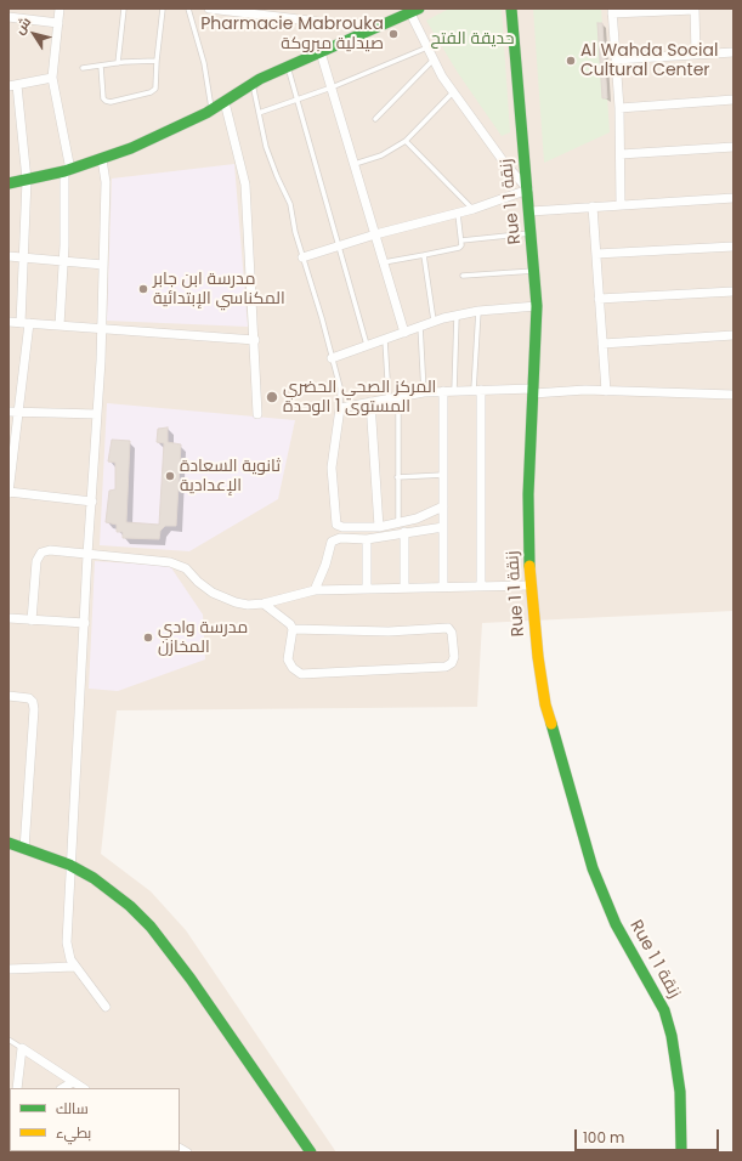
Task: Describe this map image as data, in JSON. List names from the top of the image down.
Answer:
{
  "streets": {
    "street": ["Rue 1 زنقة 1"]
  },
  "parks": ["حديقة الفتح"],
  "places": [
    "Pharmacie Mabrouka صيدلية مبروكة",
    "Al Wahda Social Cultural Center",
    "مدرسة ابن جابر المكناسي الإبتدائية",
    "المركز الصحي الحضري المستوى 1 الوحدة",
    "ثانوية السعادة الإعدادية",
    "مدرسة وادي المخازن"
  ],
  "legend": ["سالك", "بطيء"],
  "scale_bar": "100 m",
  "north": "top left"
}
